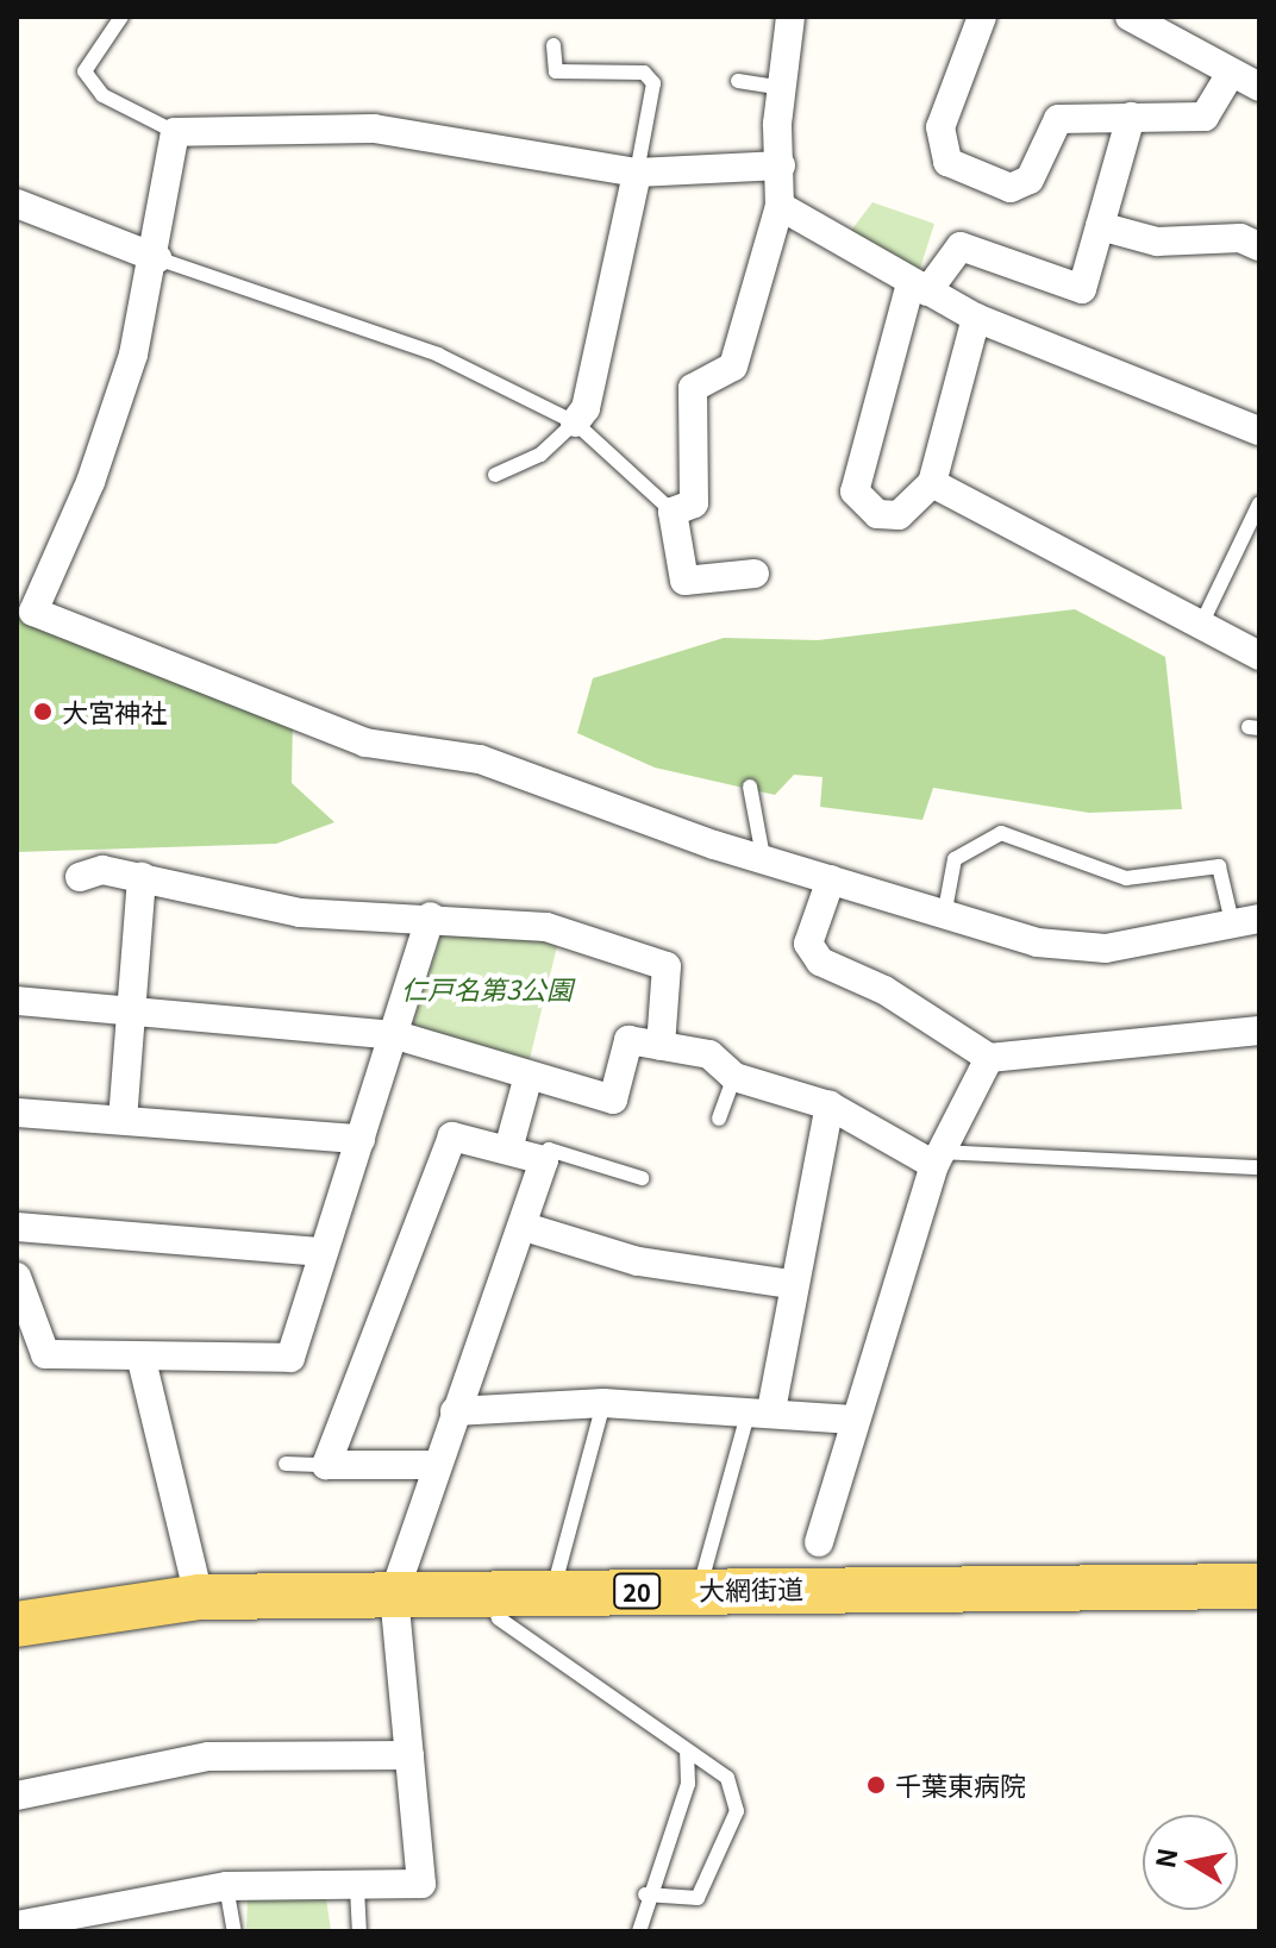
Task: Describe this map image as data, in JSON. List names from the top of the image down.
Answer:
{
  "streets": {
    "main road": ["大網街道", "20"]
  },
  "parks": ["仁戸名第3公園"],
  "places": ["大宮神社", "千葉東病院"],
  "north": "left"
}
